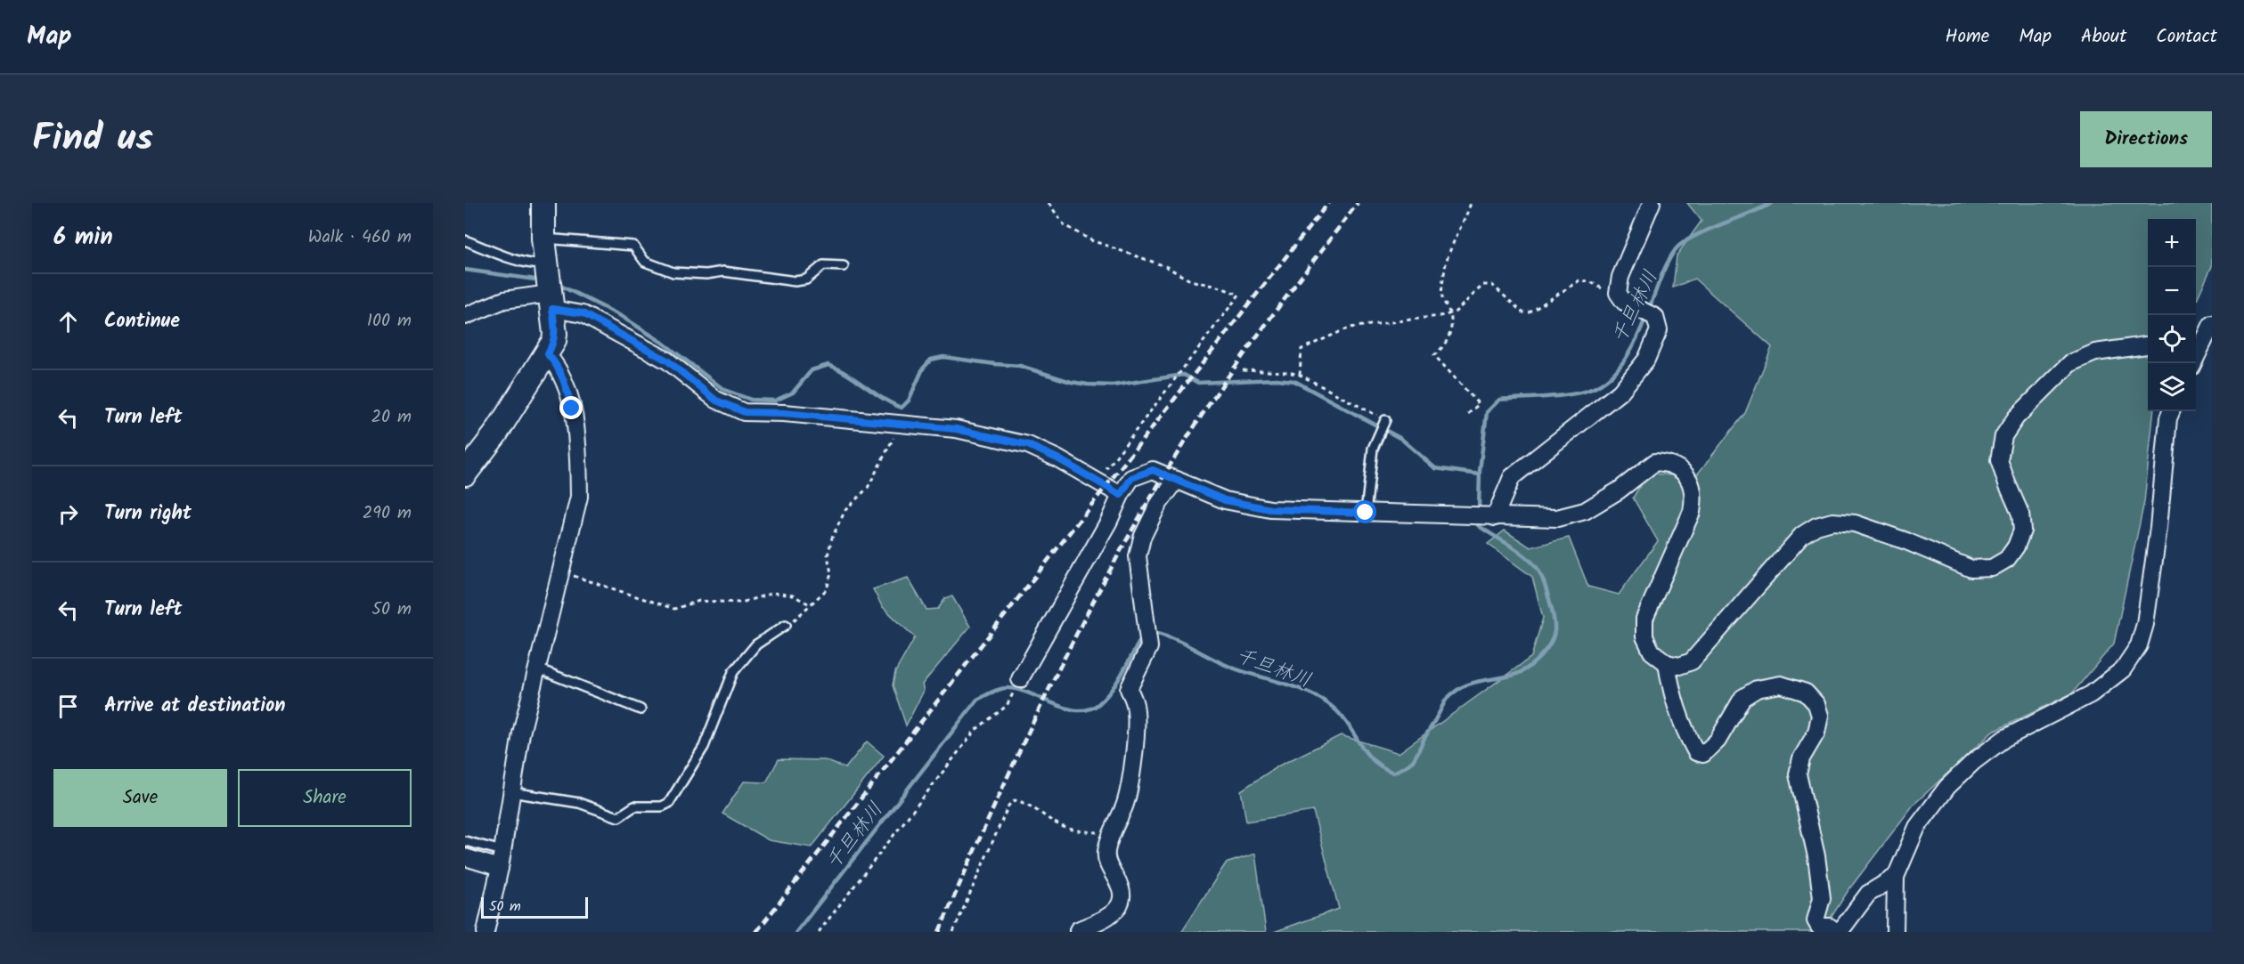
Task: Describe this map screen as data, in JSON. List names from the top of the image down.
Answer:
{
  "water": ["千旦林川"],
  "scale_bar": "50 m",
  "page": {
    "header": "Map",
    "nav": [
      "Home",
      "Map",
      "About",
      "Contact"
    ],
    "title": "Find us",
    "buttons": [
      "Directions",
      ["Save", "Share"]
    ],
    "heading": ["6 min", "Walk · 460 m"],
    "map_buttons": ["+", "−"],
    "list": [
      ["Continue", "100 m"],
      ["Turn left", "20 m"],
      ["Turn right", "290 m"],
      ["Turn left", "50 m"],
      "Arrive at destination"
    ],
    "scale": "50 m"
  }
}
